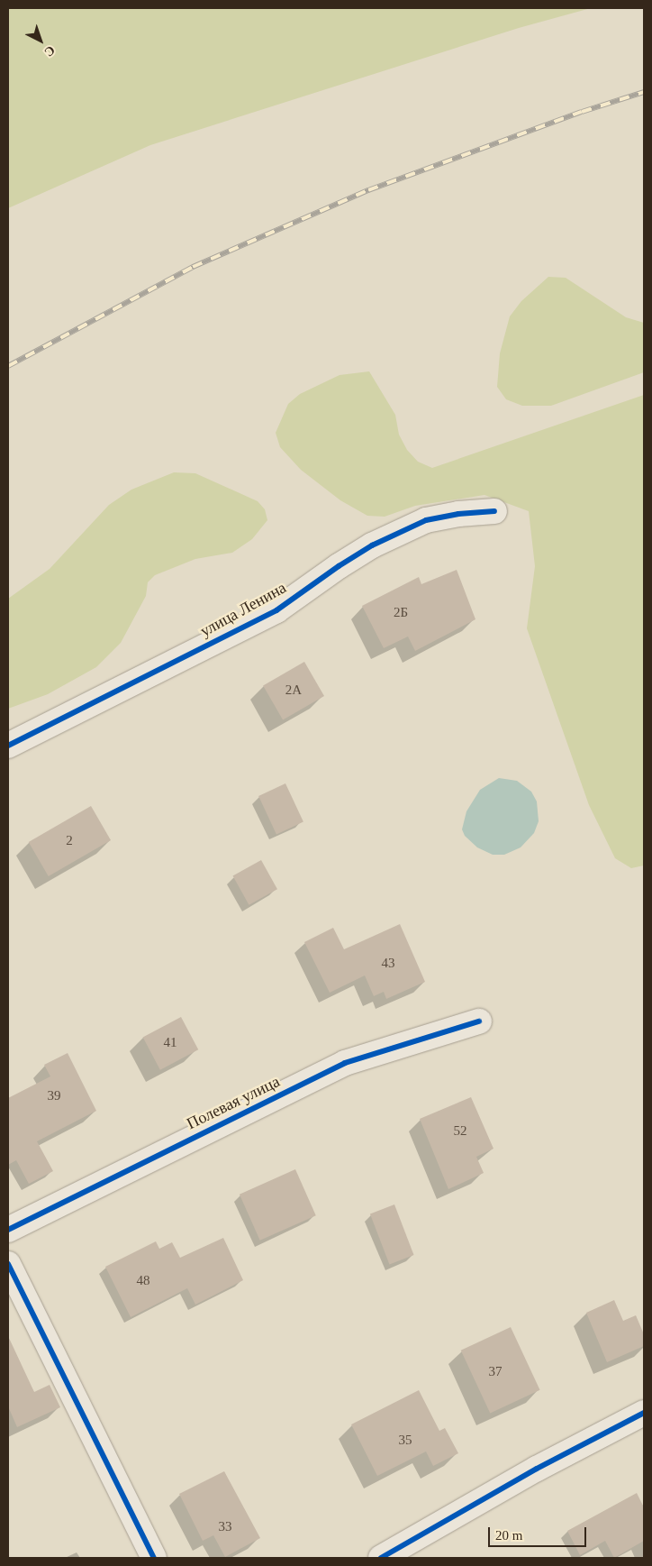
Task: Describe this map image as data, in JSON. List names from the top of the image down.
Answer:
{
  "streets": {
    "street": ["улица Ленина", "Полевая улица"]
  },
  "house_numbers": [
    "2Б",
    "2А",
    "2",
    "43",
    "41",
    "39",
    "52",
    "48",
    "37",
    "35",
    "33"
  ],
  "scale_bar": "20 m",
  "north": "bottom right"
}
